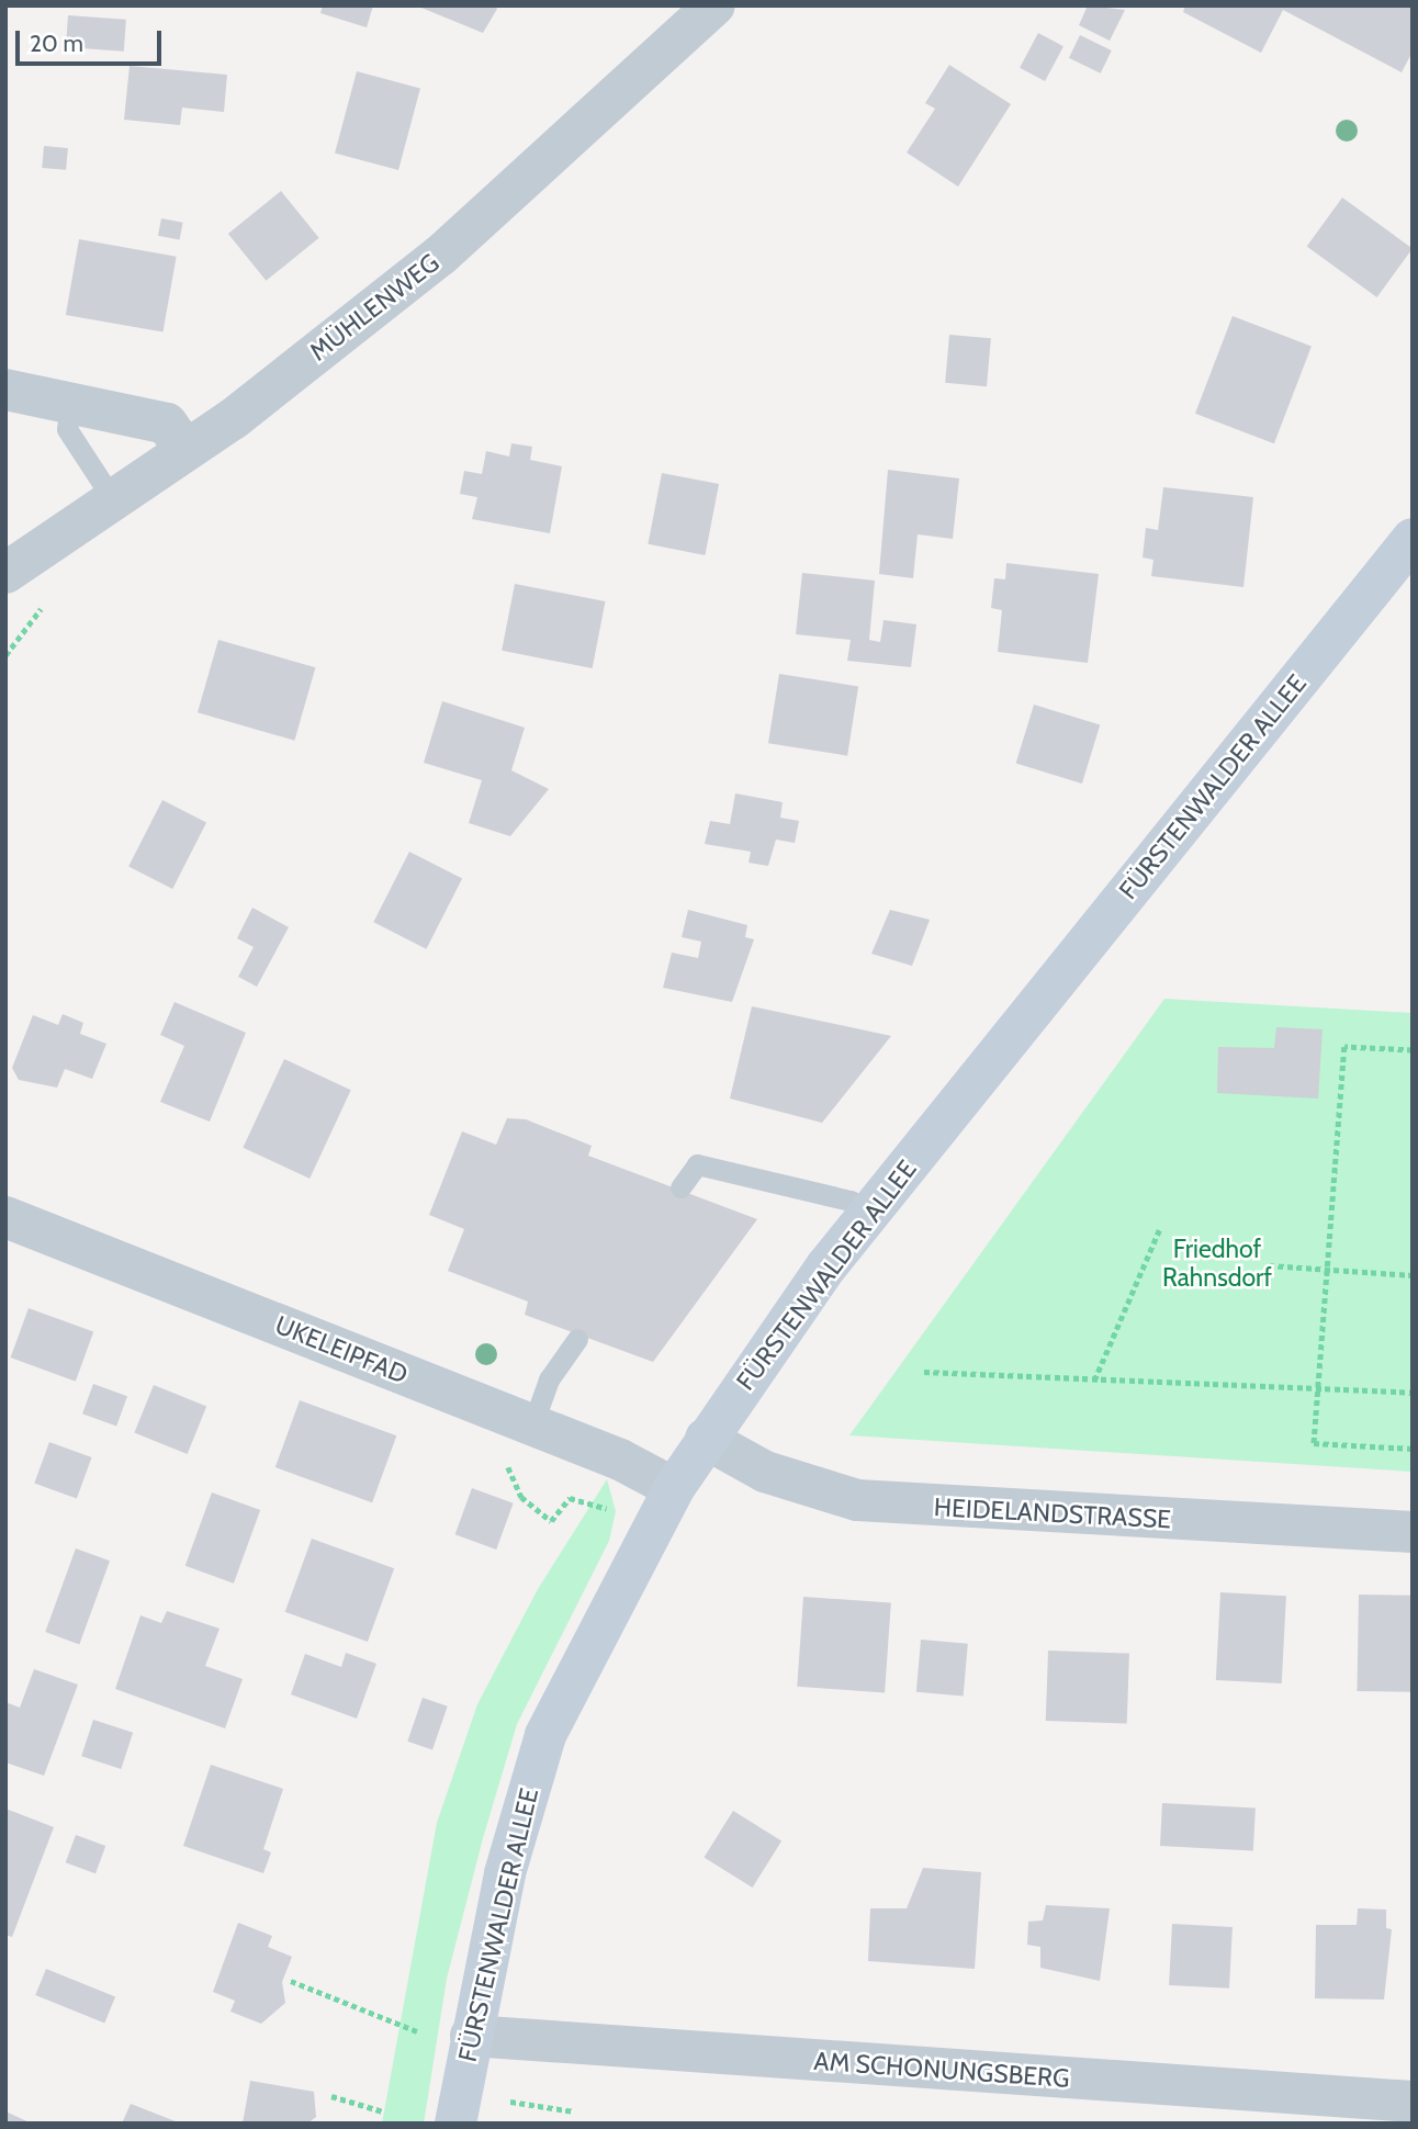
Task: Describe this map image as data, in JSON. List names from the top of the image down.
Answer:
{
  "streets": {
    "main road": ["FÜRSTENWALDER ALLEE"],
    "street": [
      "MÜHLENWEG",
      "UKELEIPFAD",
      "HEIDELANDSTRASSE",
      "AM SCHONUNGSBERG"
    ]
  },
  "crossings": [
    ["FÜRSTENWALDER ALLEE", "UKELEIPFAD"],
    ["FÜRSTENWALDER ALLEE", "HEIDELANDSTRASSE"],
    ["FÜRSTENWALDER ALLEE", "AM SCHONUNGSBERG"]
  ],
  "parks": ["Friedhof Rahnsdorf"],
  "scale_bar": "20 m"
}
